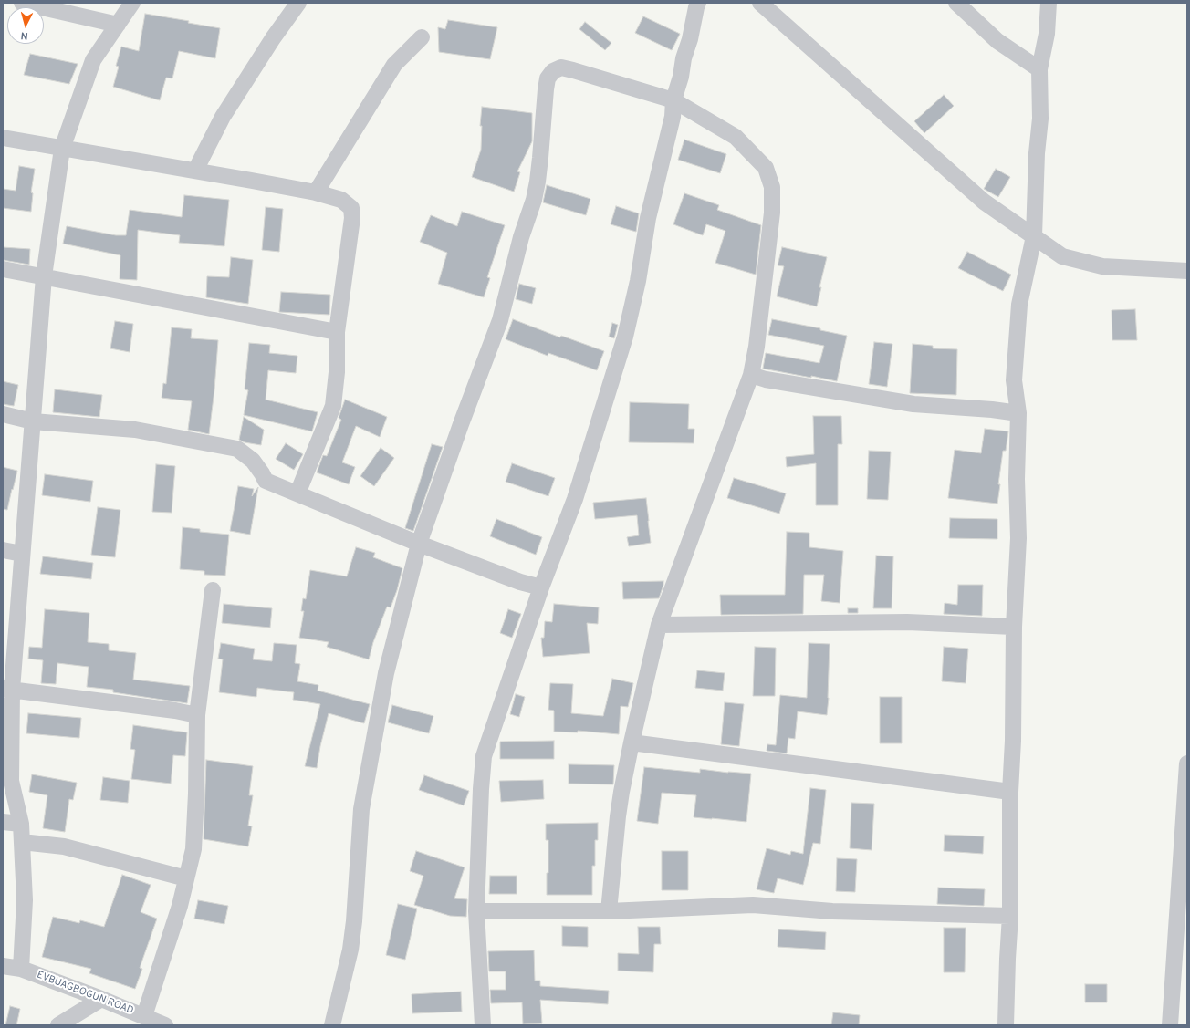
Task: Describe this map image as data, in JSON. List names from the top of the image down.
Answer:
{
  "streets": {
    "street": ["EVBUAGBOGUN ROAD"]
  },
  "north": "bottom"
}
